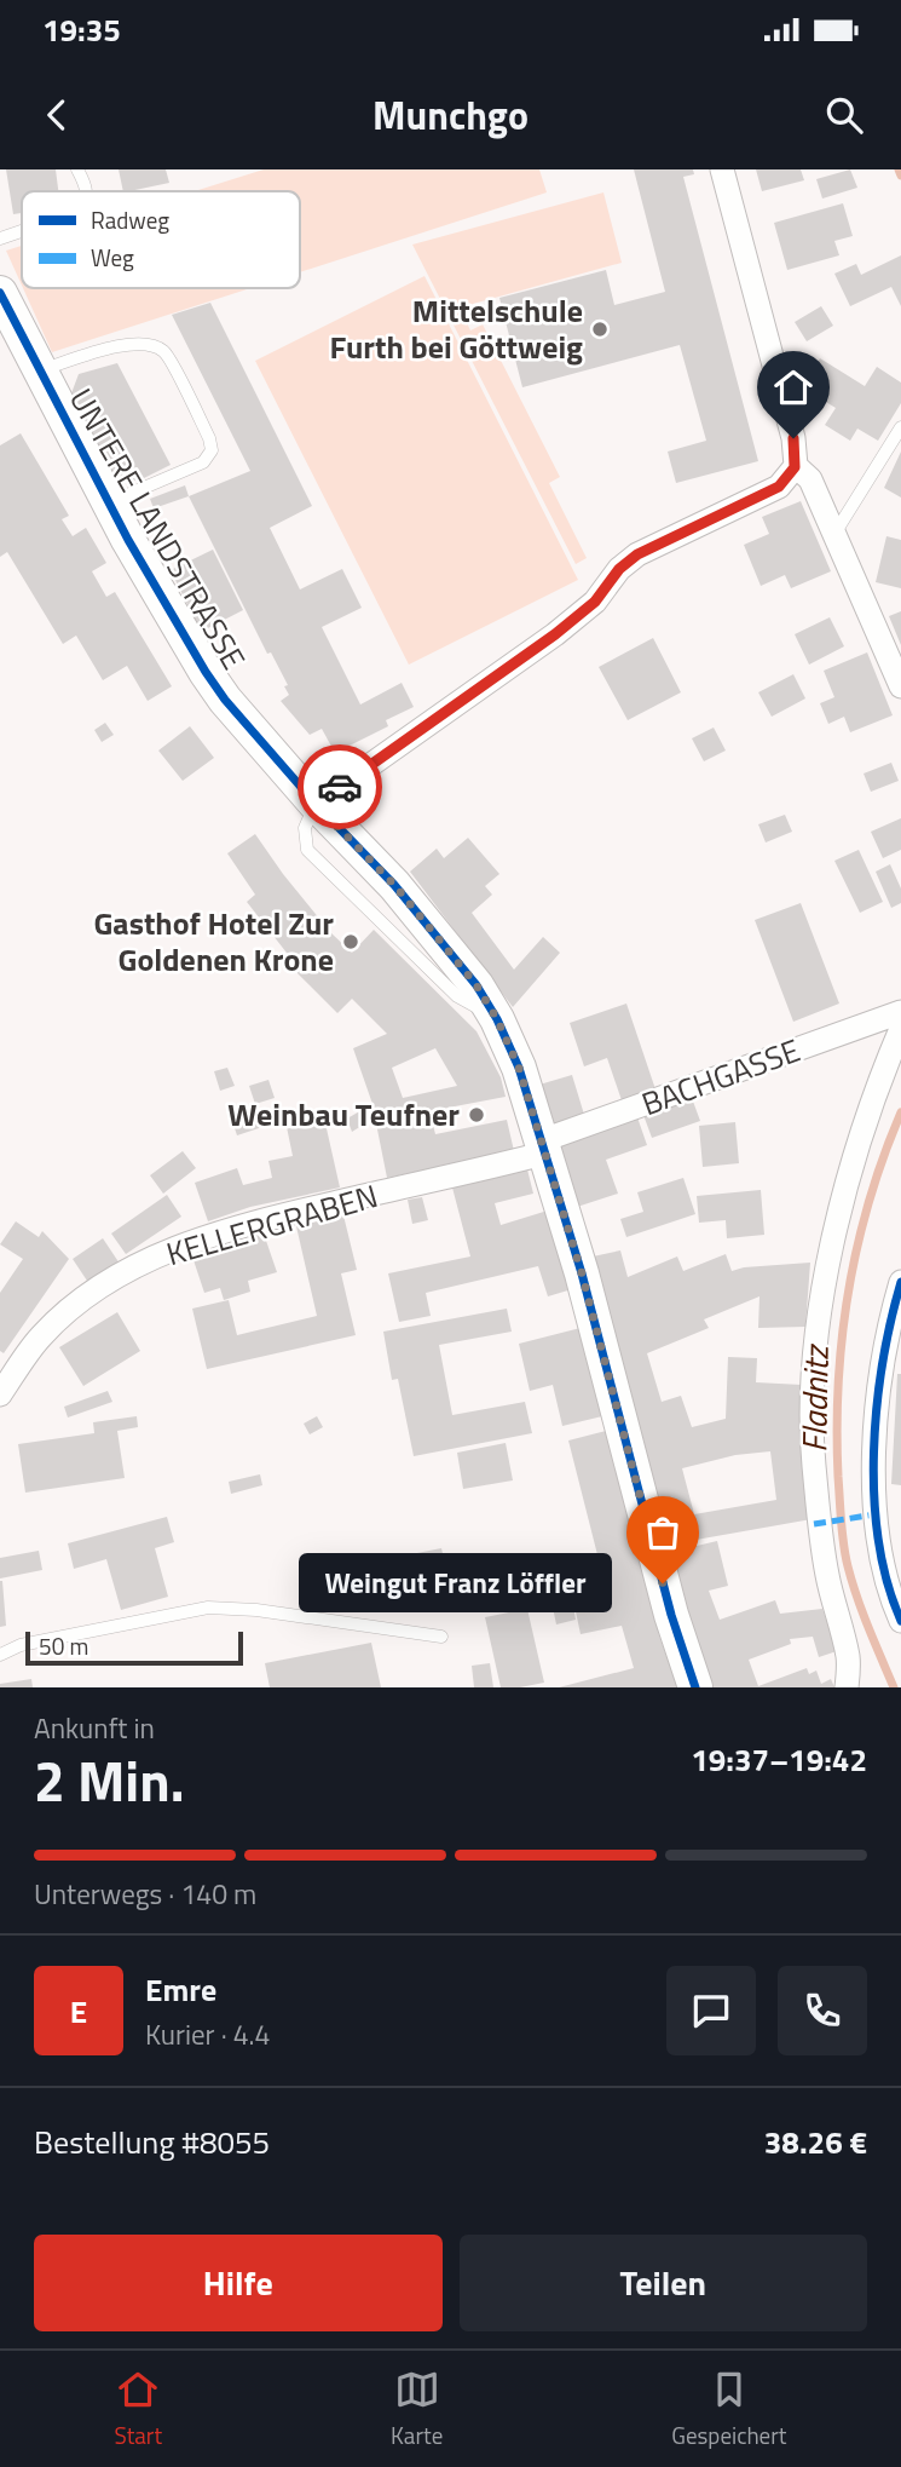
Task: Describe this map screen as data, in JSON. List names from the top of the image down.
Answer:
{
  "streets": {
    "street": ["UNTERE LANDSTRASSE", "BACHGASSE", "KELLERGRABEN"]
  },
  "crossings": [
    ["UNTERE LANDSTRASSE", "BACHGASSE"],
    ["UNTERE LANDSTRASSE", "KELLERGRABEN"],
    ["BACHGASSE", "KELLERGRABEN"]
  ],
  "water": ["Fladnitz"],
  "places": [
    "Mittelschule Furth bei Göttweig",
    "Gasthof Hotel Zur Goldenen Krone",
    "Weinbau Teufner",
    "Weingut Franz Löffler"
  ],
  "legend": ["Radweg", "Weg"],
  "scale_bar": "50 m",
  "page": {
    "status": "19:35",
    "header": "Munchgo",
    "bubble": "Weingut Franz Löffler",
    "scale": "50 m",
    "heading": ["2 Min.", "Ankunft in", "19:37–19:42"],
    "panel": [
      "Emre",
      "Kurier · 4.4",
      "Bestellung #8055",
      "38.26 €"
    ],
    "bar": "Unterwegs · 140 m",
    "round": "E",
    "buttons": ["Hilfe", "Teilen"],
    "tabs": ["Start", "Karte", "Gespeichert"]
  }
}
